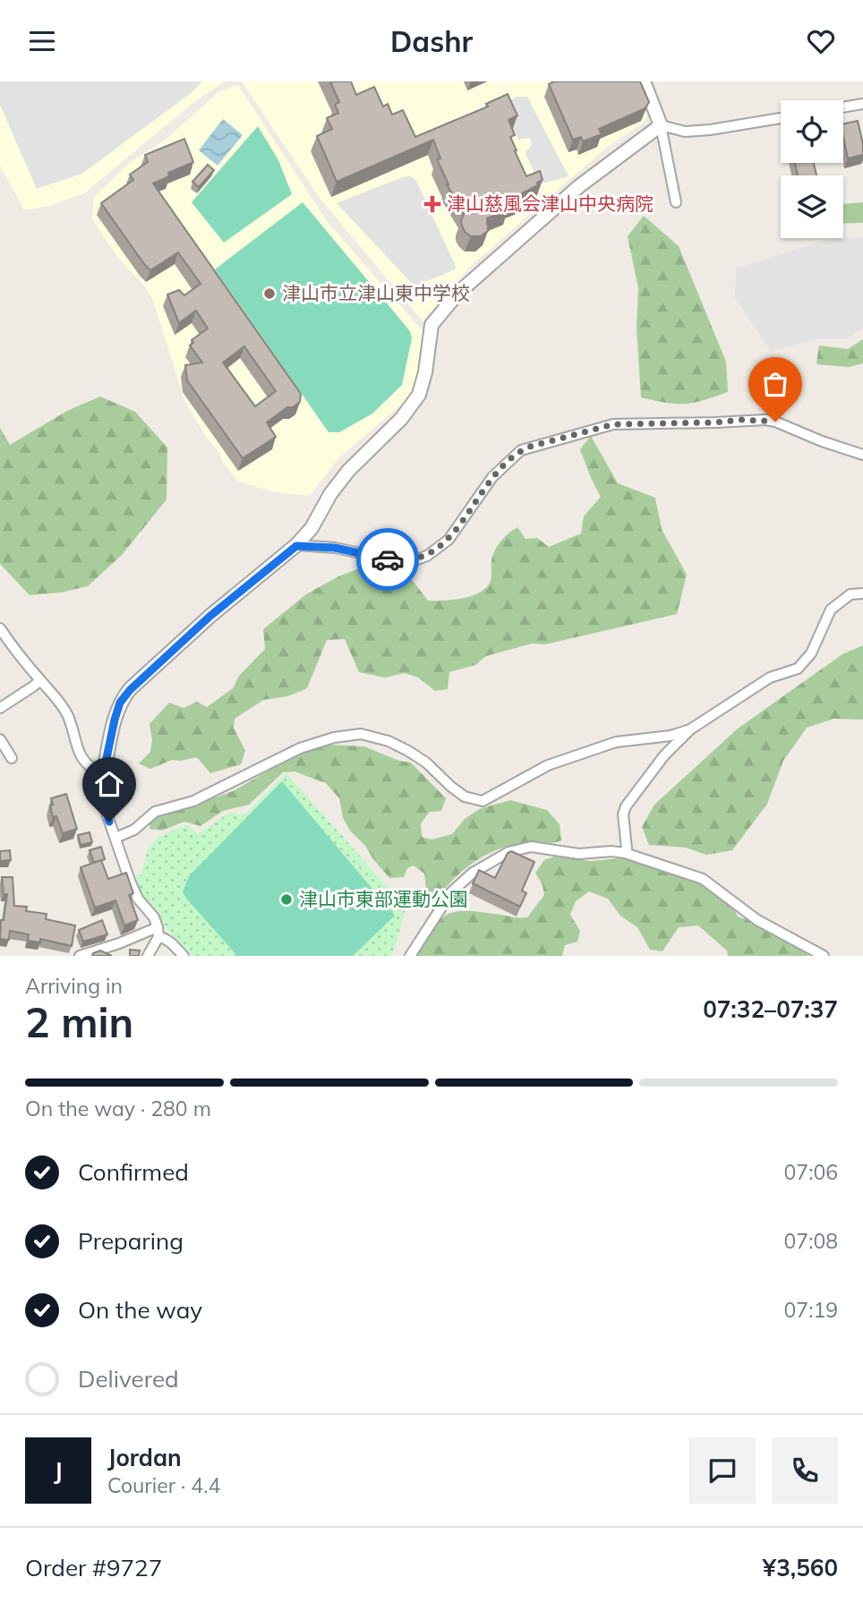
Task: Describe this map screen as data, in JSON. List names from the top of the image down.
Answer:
{
  "places": {
    "health": ["津山慈風会津山中央病院"],
    "other": ["津山市立津山東中学校", "津山市東部運動公園"]
  },
  "page": {
    "header": "Dashr",
    "heading": ["2 min", "Arriving in", "07:32–07:37"],
    "panel": [
      "Jordan",
      "Courier · 4.4",
      "Order #9727",
      "¥3,560"
    ],
    "bar": "On the way · 280 m",
    "list": [
      ["Confirmed", "07:06"],
      ["Preparing", "07:08"],
      ["On the way", "07:19"],
      "Delivered"
    ],
    "round": "J"
  }
}
